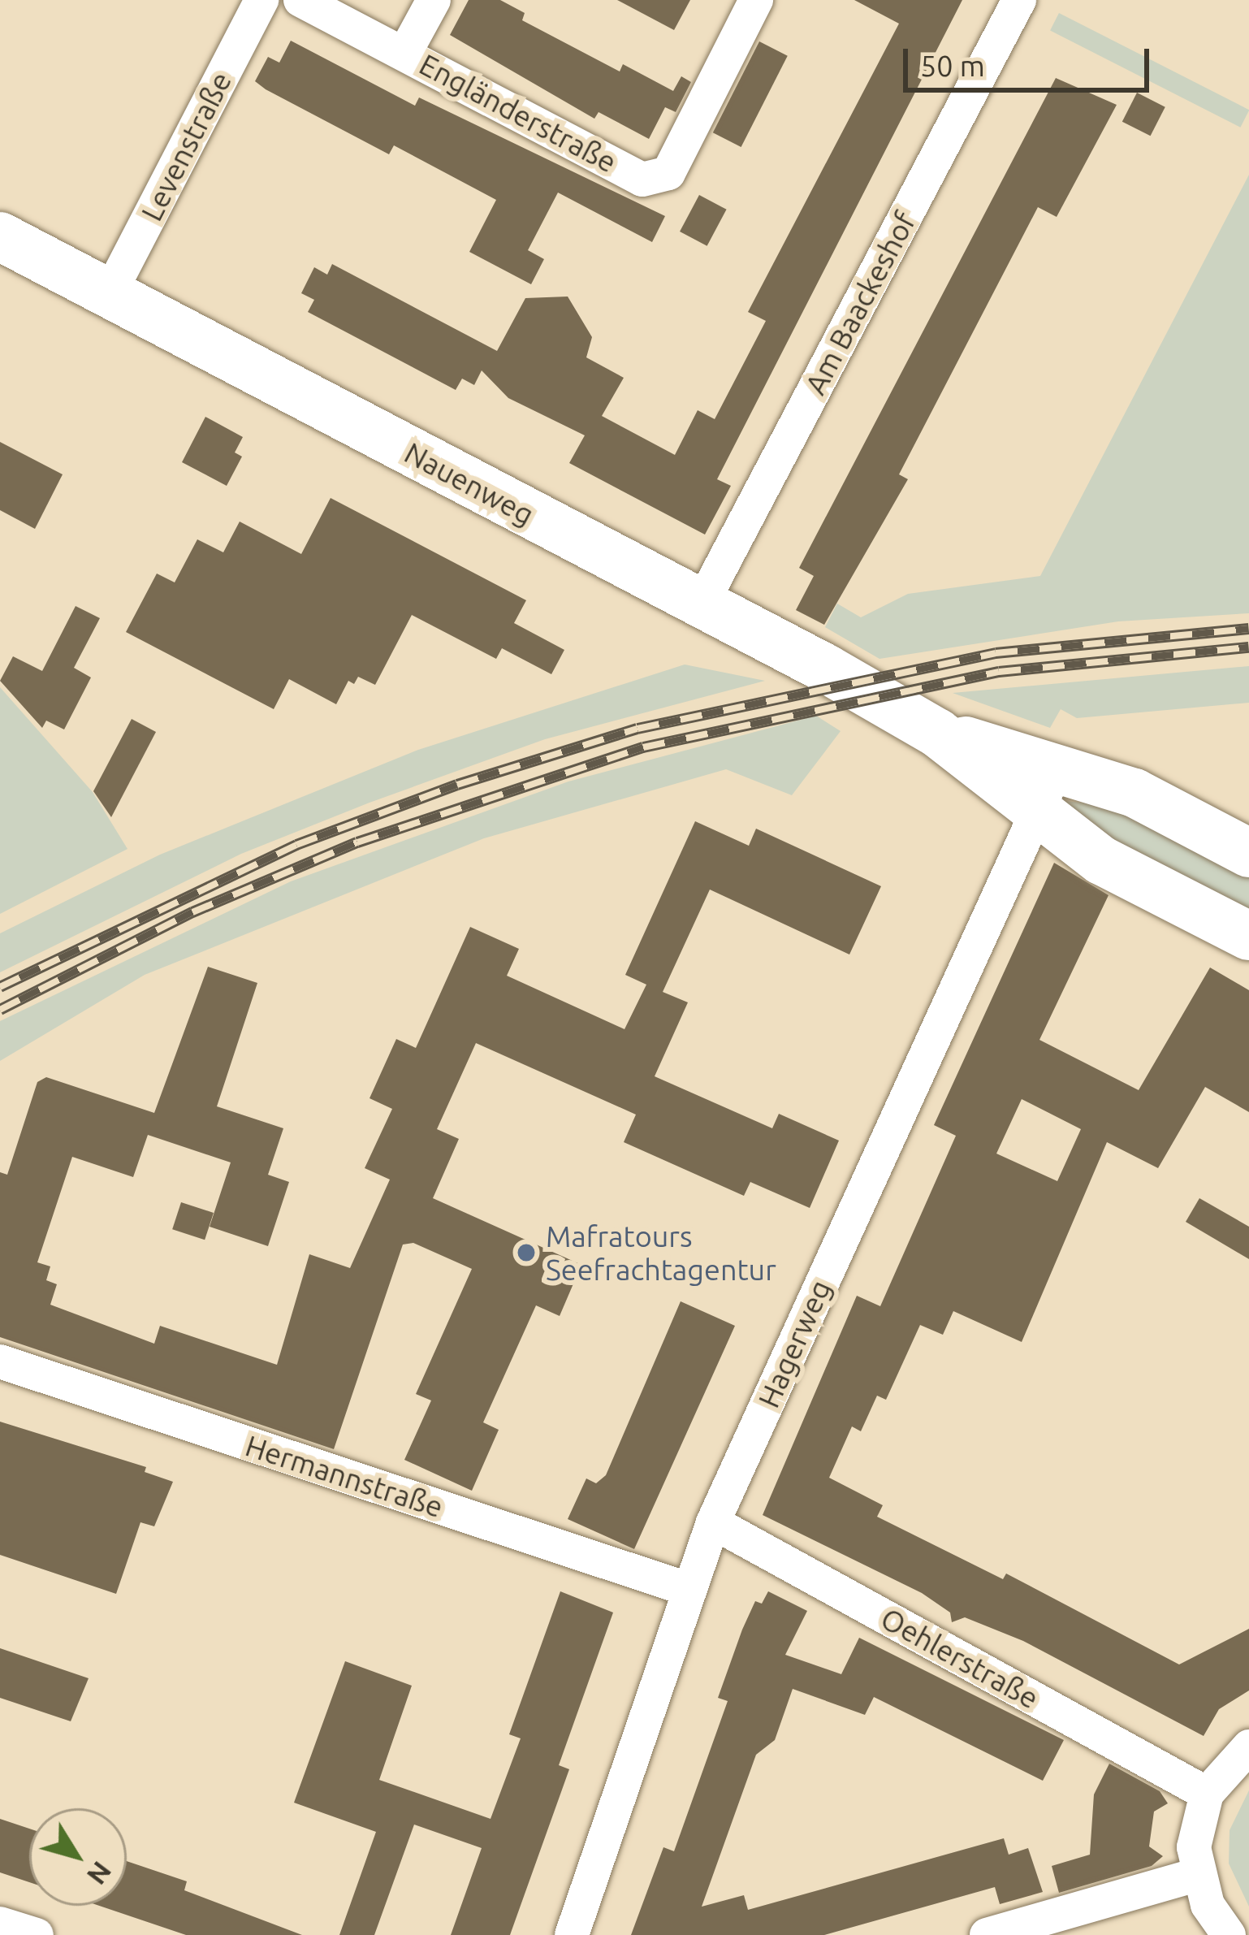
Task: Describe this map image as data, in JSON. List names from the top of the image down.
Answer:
{
  "streets": {
    "street": [
      "Engländerstraße",
      "Levenstraße",
      "Am Baackeshof",
      "Nauenweg",
      "Hagerweg",
      "Hermannstraße",
      "Oehlerstraße"
    ]
  },
  "crossings": [
    ["Levenstraße", "Nauenweg"],
    ["Am Baackeshof", "Nauenweg"],
    ["Nauenweg", "Hagerweg"],
    ["Hagerweg", "Hermannstraße"],
    ["Hagerweg", "Oehlerstraße"]
  ],
  "places": ["Mafratours Seefrachtagentur"],
  "scale_bar": "50 m",
  "north": "bottom right"
}
